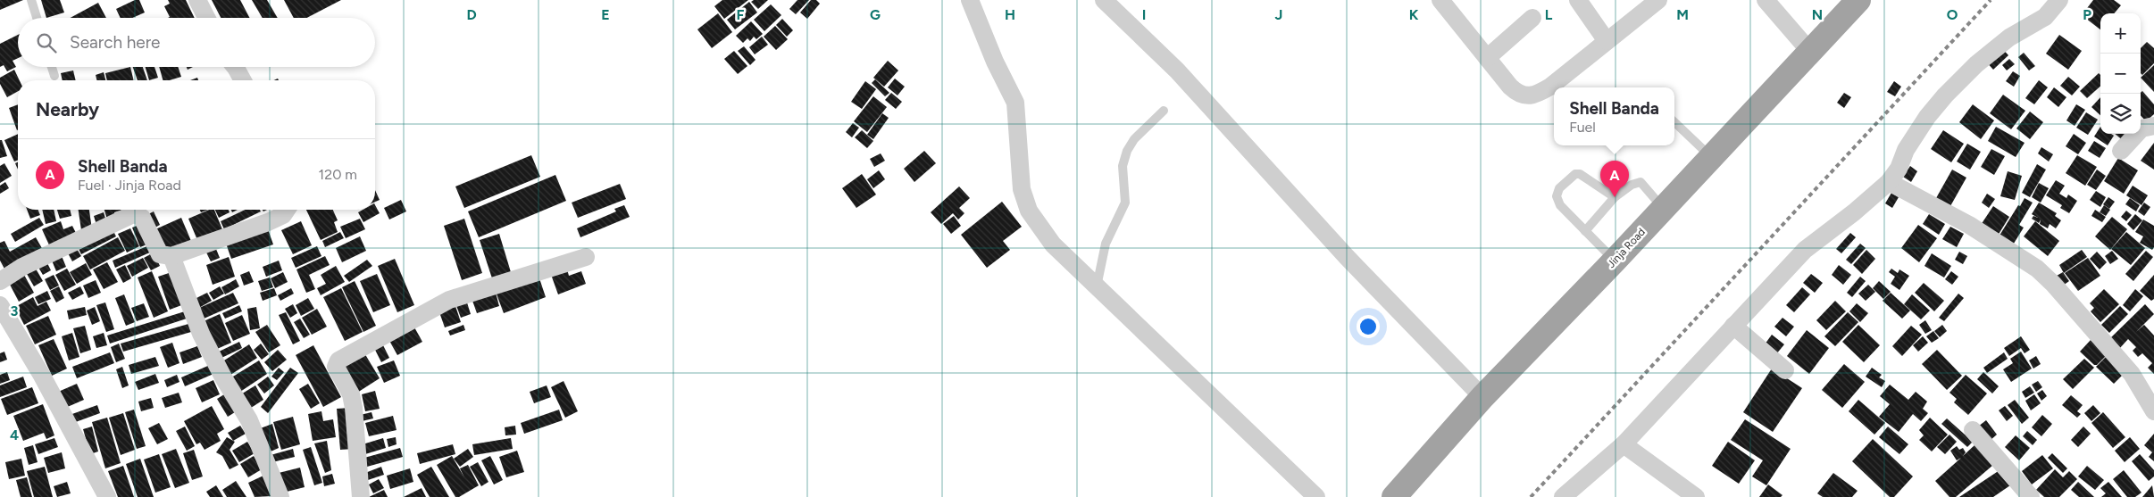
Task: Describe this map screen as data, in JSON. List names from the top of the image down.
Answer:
{
  "streets": {
    "highway": ["Jinja Road"]
  },
  "page": {
    "map_buttons": ["+", "−"],
    "search": "Search here",
    "heading": "Nearby",
    "popup": ["Shell Banda", "Fuel"],
    "list": [
      {
        "mark": "A",
        "name": "Shell Banda",
        "note": "Fuel · Jinja Road",
        "value": "120 m"
      }
    ],
    "pins": "A"
  },
  "grid": {
    "columns": [
      "D",
      "E",
      "F",
      "G",
      "H",
      "I",
      "J",
      "K",
      "L",
      "M",
      "N",
      "O",
      "P"
    ],
    "rows": ["3", "4"]
  }
}
